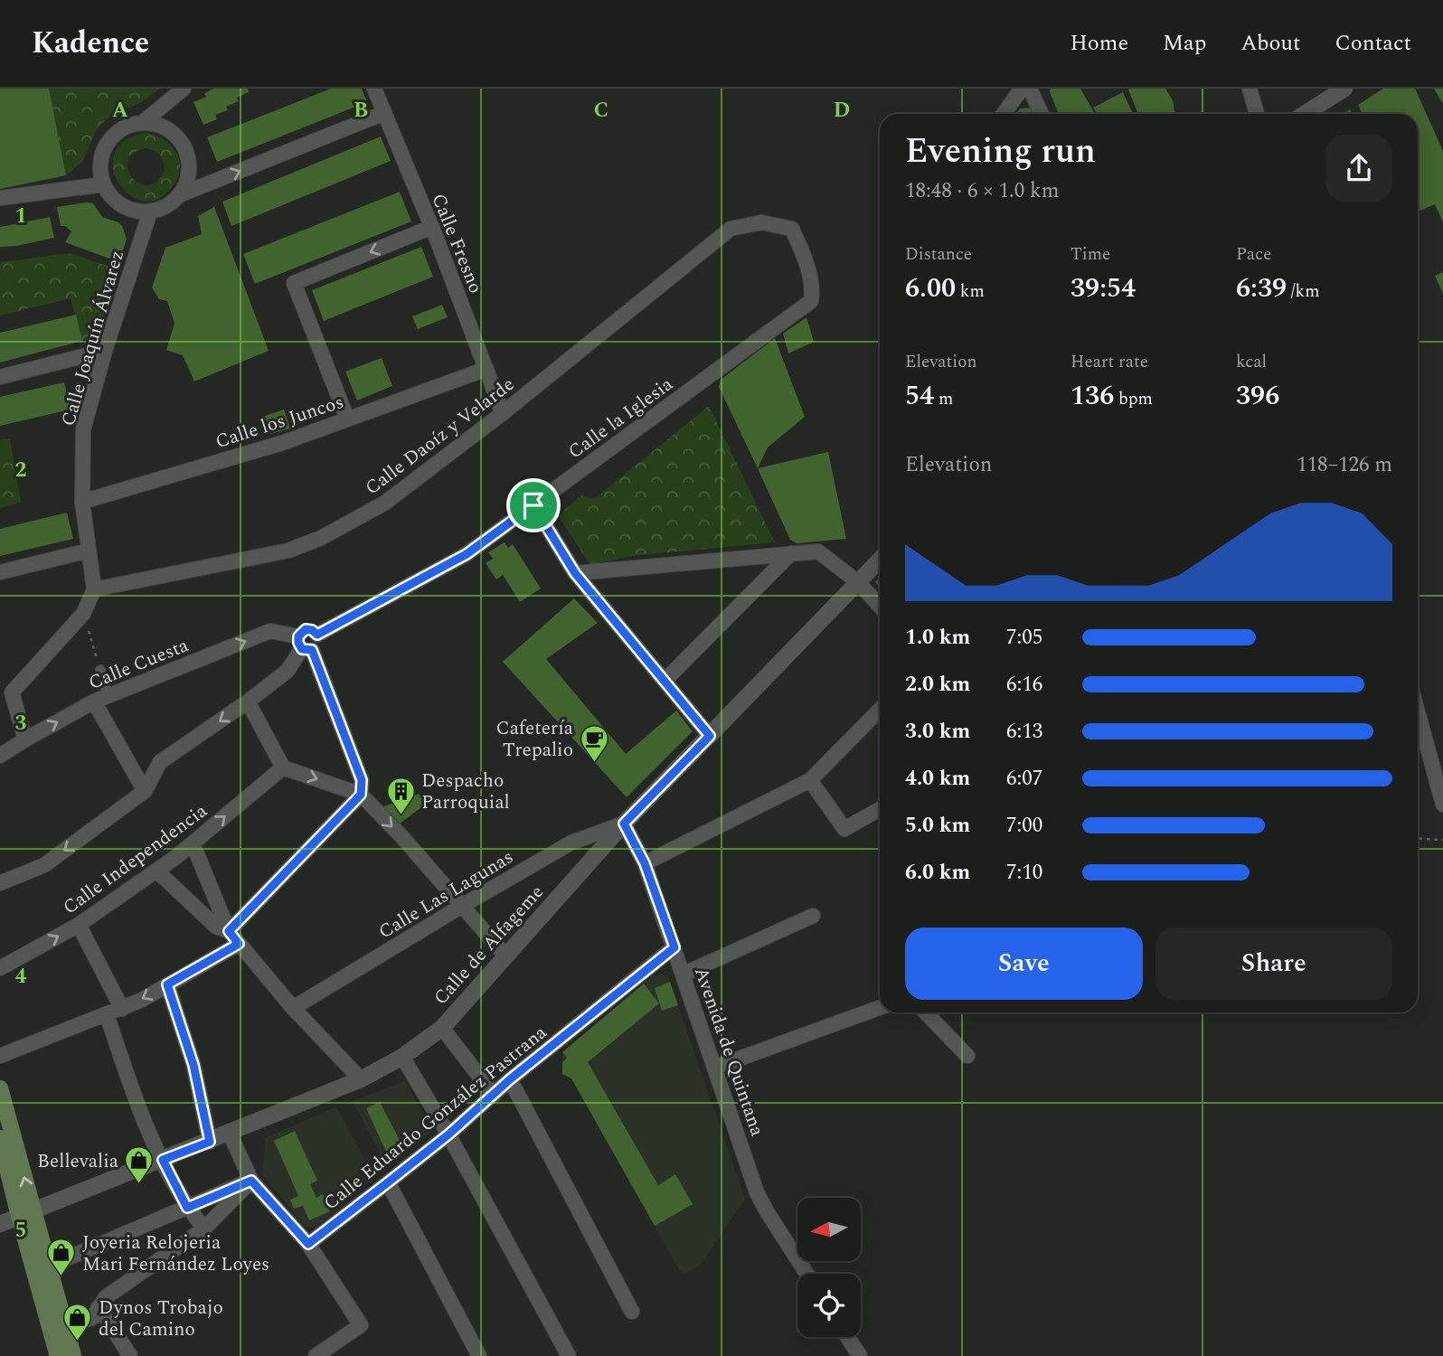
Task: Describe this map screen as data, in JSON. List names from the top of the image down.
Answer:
{
  "streets": {
    "street": [
      "Calle Fresno",
      "Calle Joaquín Álvarez",
      "Calle la Iglesia",
      "Calle los Juncos",
      "Calle Daoíz y Velarde",
      "Calle Cuesta",
      "Calle Independencia",
      "Calle Las Lagunas",
      "Calle de Alfageme",
      "Avenida de Quintana",
      "Calle Eduardo González Pastrana"
    ]
  },
  "crossings": [
    ["Calle Fresno", "Calle los Juncos"],
    ["Calle Fresno", "Calle Daoíz y Velarde"],
    ["Calle Joaquín Álvarez", "Calle los Juncos"],
    ["Calle Joaquín Álvarez", "Calle Daoíz y Velarde"],
    ["Calle la Iglesia", "Calle Daoíz y Velarde"],
    ["Calle la Iglesia", "Calle Cuesta"],
    ["Calle Las Lagunas", "Calle de Alfageme"],
    ["Calle Las Lagunas", "Avenida de Quintana"],
    ["Calle de Alfageme", "Avenida de Quintana"],
    ["Avenida de Quintana", "Calle Eduardo González Pastrana"]
  ],
  "places": {
    "cafe": ["Cafetería Trepalio"],
    "building": ["Despacho Parroquial"],
    "shop": ["Bellevalia", "Joyeria Relojeria Mari Fernández Loyes", "Dynos Trobajo del Camino"]
  },
  "north": "left",
  "page": {
    "header": "Kadence",
    "nav": [
      "Home",
      "Map",
      "About",
      "Contact"
    ],
    "heading": ["Evening run", "18:48 · 6 × 1.0 km"],
    "stats": [
      ["Distance", "6.00 km"],
      ["Time", "39:54"],
      ["Pace", "6:39 /km"],
      ["Elevation", "54 m"],
      ["Heart rate", "136 bpm"],
      ["kcal", "396"]
    ],
    "chart": ["Elevation", "118–126 m"],
    "list": [
      {
        "name": "1.0 km",
        "note": "7:05"
      },
      {
        "name": "2.0 km",
        "note": "6:16"
      },
      {
        "name": "3.0 km",
        "note": "6:13"
      },
      {
        "name": "4.0 km",
        "note": "6:07"
      },
      {
        "name": "5.0 km",
        "note": "7:00"
      },
      {
        "name": "6.0 km",
        "note": "7:10"
      }
    ],
    "buttons": ["Save", "Share"]
  },
  "grid": {
    "columns": [
      "A",
      "B",
      "C",
      "D"
    ],
    "rows": [
      "1",
      "2",
      "3",
      "4",
      "5"
    ]
  }
}
